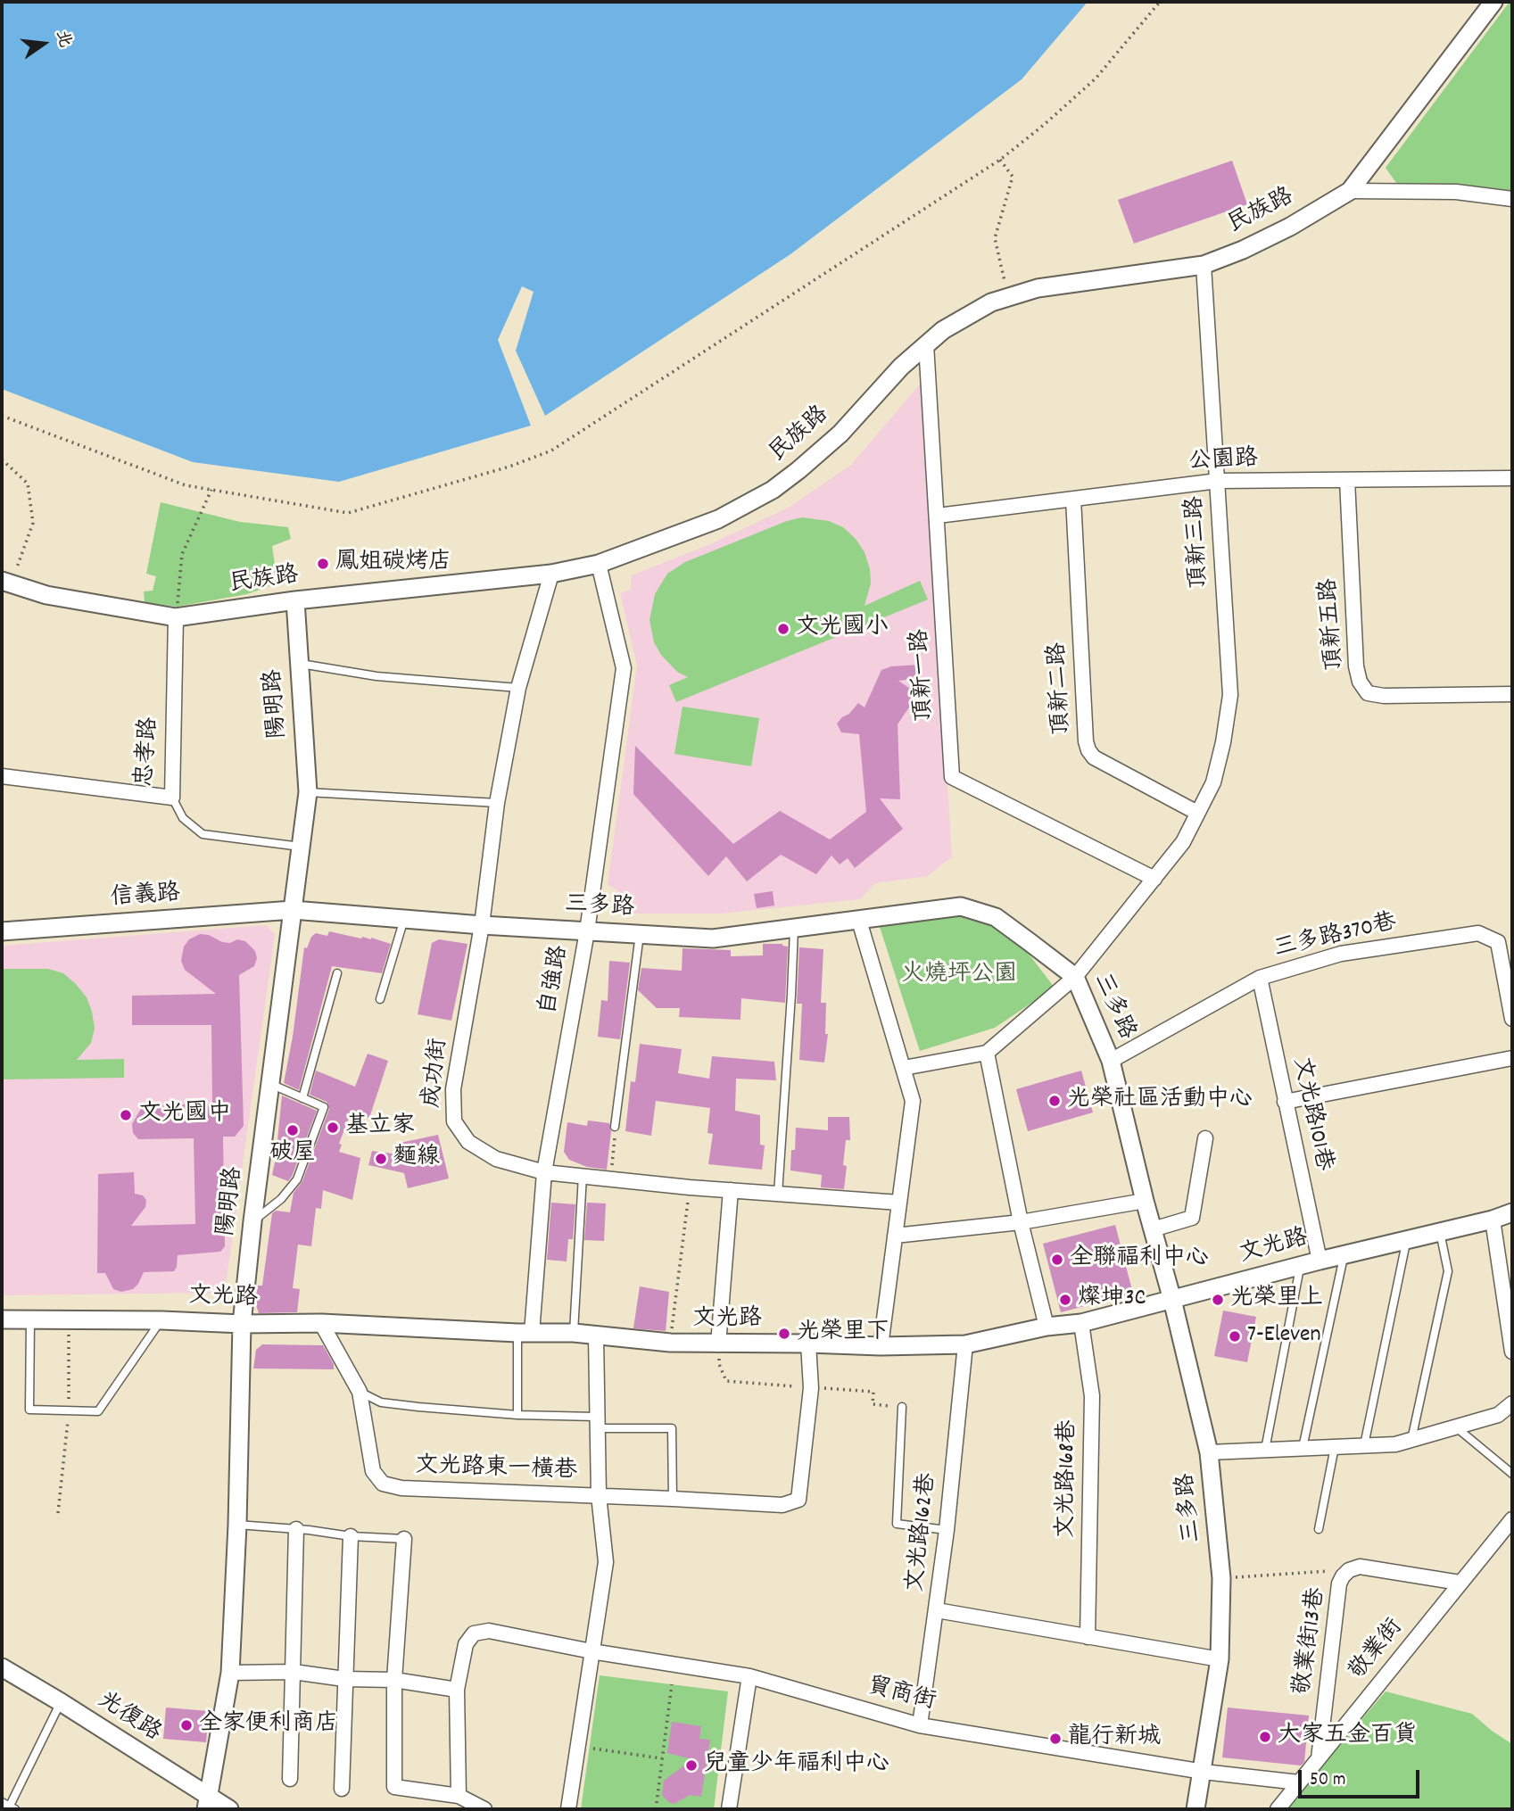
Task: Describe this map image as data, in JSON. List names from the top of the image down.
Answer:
{
  "streets": {
    "street": [
      "民族路",
      "公園路",
      "頂新三路",
      "頂新五路",
      "頂新一路",
      "頂新二路",
      "陽明路",
      "忠孝路",
      "信義路",
      "三多路",
      "三多路370巷",
      "自強路",
      "成功街",
      "文光路101巷",
      "文光路",
      "文光路東一橫巷",
      "文光路168巷",
      "文光路162巷",
      "敬業街13巷",
      "敬業街",
      "貿商街",
      "光復路"
    ]
  },
  "crossings": [
    ["民族路", "頂新三路"],
    ["民族路", "頂新一路"],
    ["民族路", "陽明路"],
    ["民族路", "忠孝路"],
    ["民族路", "自強路"],
    ["民族路", "成功街"],
    ["公園路", "頂新三路"],
    ["公園路", "頂新五路"],
    ["公園路", "頂新一路"],
    ["公園路", "頂新二路"],
    ["頂新三路", "頂新一路"],
    ["頂新三路", "頂新二路"],
    ["頂新三路", "三多路"],
    ["陽明路", "信義路"],
    ["陽明路", "三多路"],
    ["陽明路", "文光路"],
    ["陽明路", "光復路"],
    ["信義路", "三多路"],
    ["三多路", "三多路370巷"],
    ["三多路", "自強路"],
    ["三多路", "成功街"],
    ["三多路", "文光路"],
    ["三多路", "貿商街"],
    ["三多路370巷", "文光路101巷"],
    ["自強路", "成功街"],
    ["自強路", "文光路"],
    ["文光路101巷", "文光路"],
    ["文光路", "文光路東一橫巷"],
    ["文光路", "文光路168巷"],
    ["文光路", "文光路162巷"],
    ["文光路162巷", "貿商街"],
    ["敬業街13巷", "敬業街"],
    ["敬業街", "貿商街"]
  ],
  "parks": ["火燒坪公園"],
  "places": [
    "鳳姐碳烤店",
    "文光國小",
    "光榮社區活動中心",
    "文光國中",
    "基立家",
    "破屋",
    "麵線",
    "全聯福利中心",
    "燦坤3C",
    "光榮里上",
    "光榮里下",
    "7-Eleven",
    "全家便利商店",
    "大家五金百貨",
    "龍行新城",
    "兒童少年福利中心"
  ],
  "scale_bar": "50 m",
  "north": "right"
}
